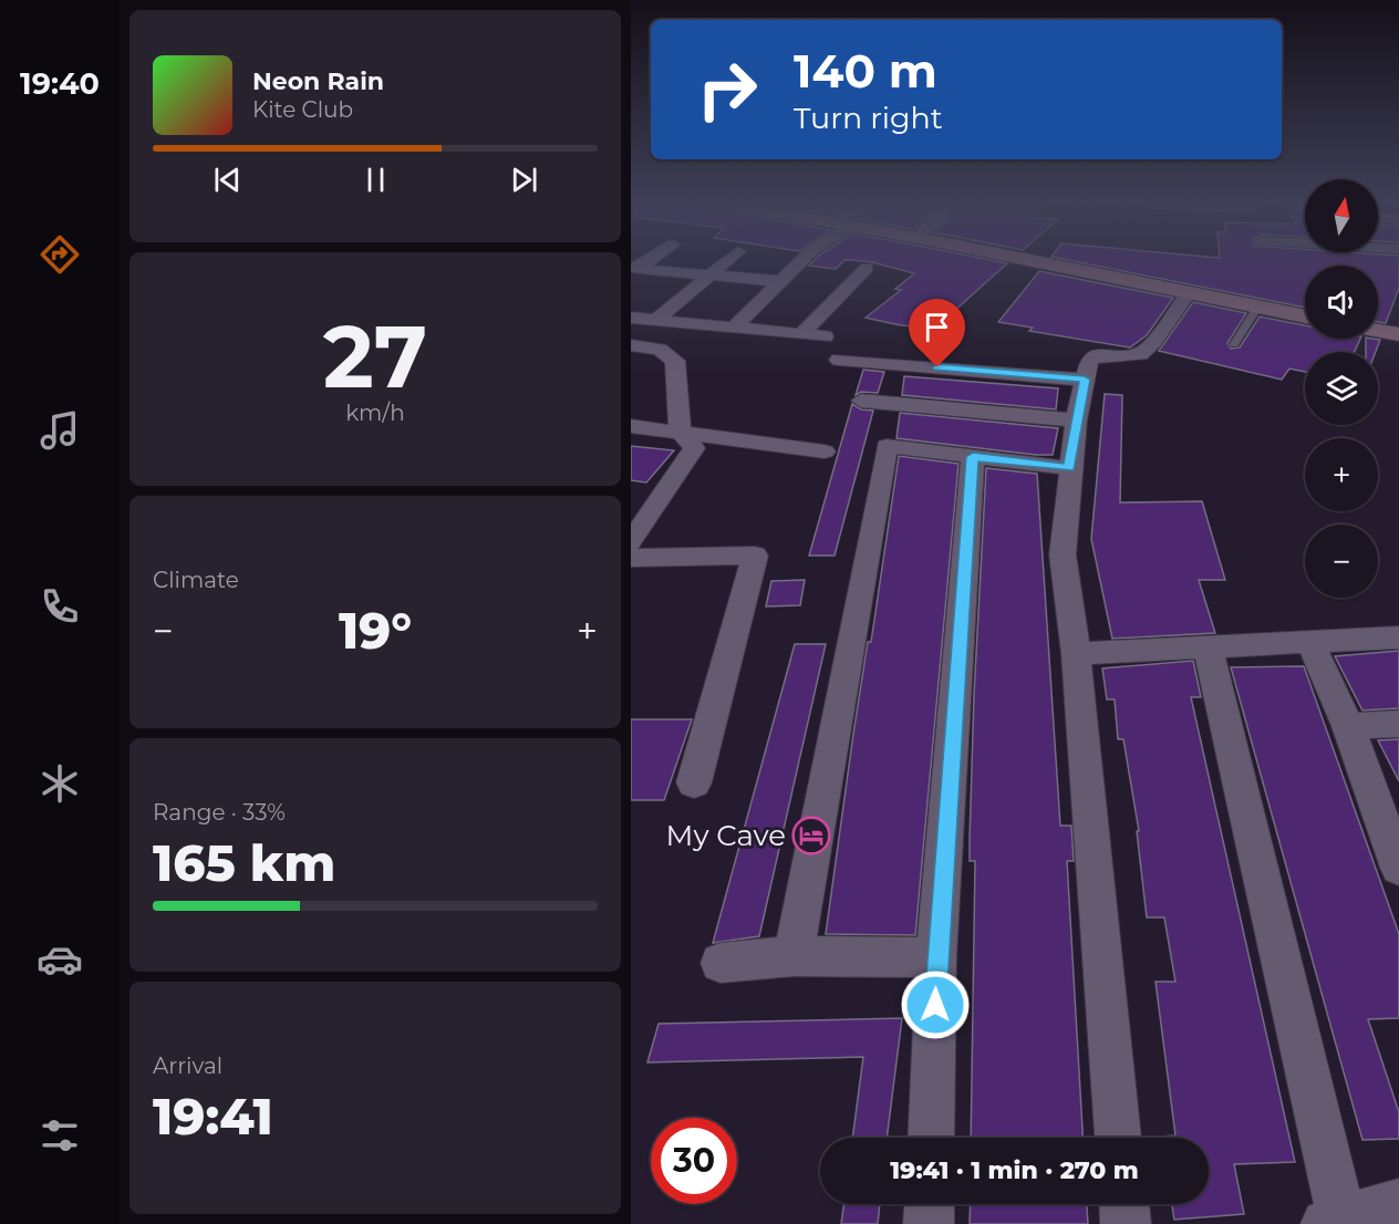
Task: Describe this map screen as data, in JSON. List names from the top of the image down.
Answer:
{
  "places": {
    "hotel": ["My Cave"]
  },
  "north": "top",
  "page": {
    "tabs": "19:40",
    "turn": ["140 m", "Turn right"],
    "song": ["Neon Rain", "Kite Club"],
    "map_buttons": ["+", "−"],
    "tile": [
      ["27", "km/h"],
      "Climate",
      ["Range · 33%", "165 km"],
      ["Arrival", "19:41"]
    ],
    "heat": ["−", "19°", "+"],
    "limit": "30",
    "trip": "19:41 · 1 min · 270 m"
  }
}
